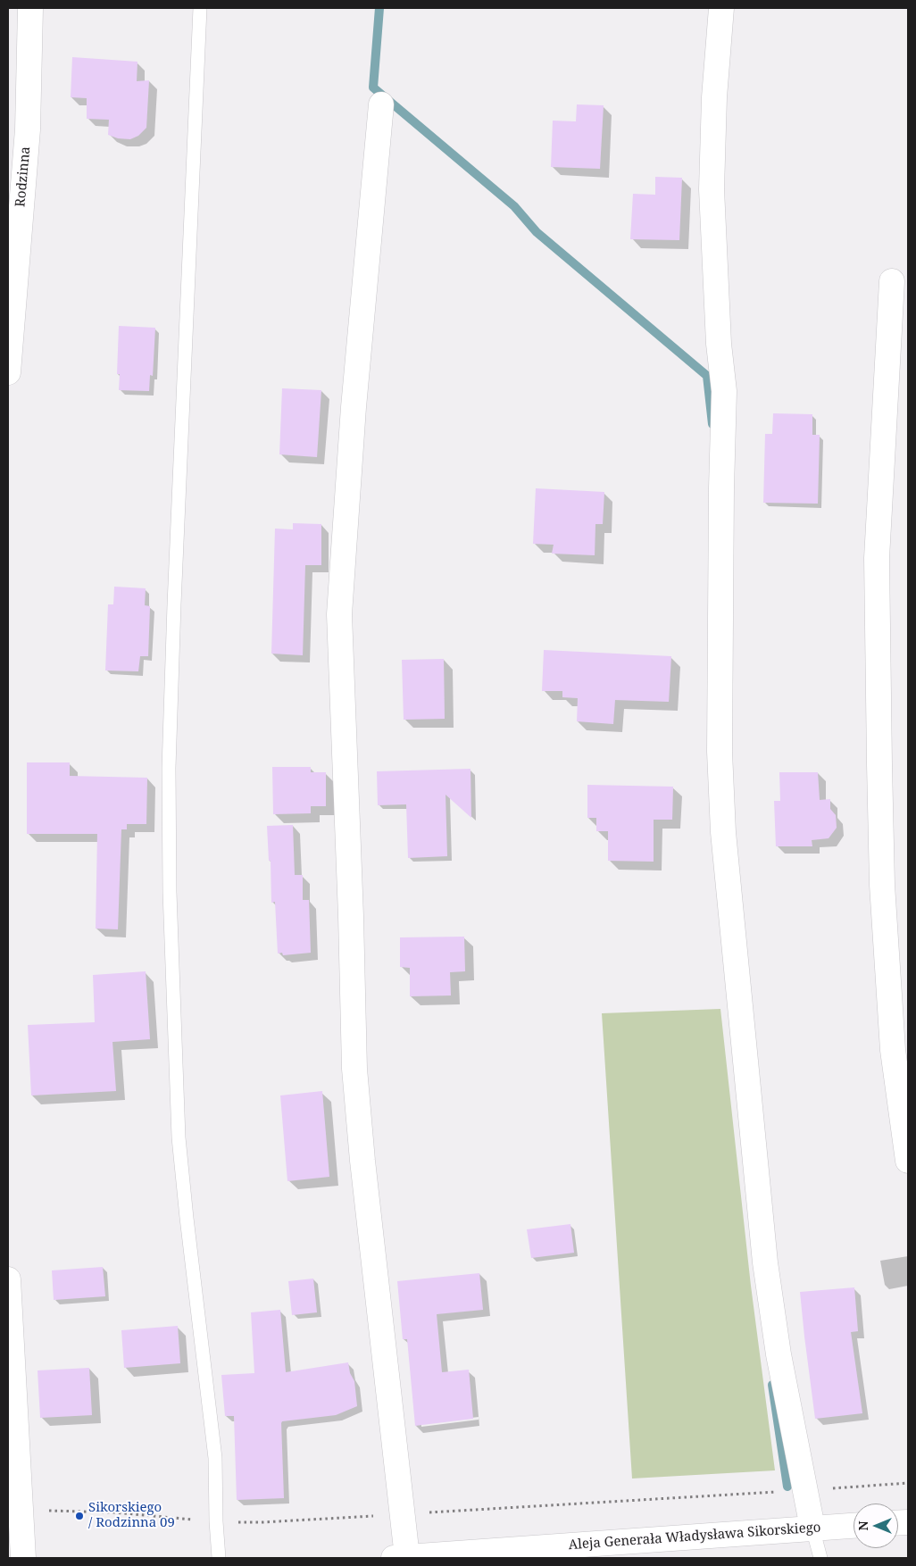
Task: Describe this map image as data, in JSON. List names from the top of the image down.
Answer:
{
  "streets": {
    "street": ["Rodzinna", "Aleja Generała Władysława Sikorskiego"]
  },
  "places": ["Sikorskiego / Rodzinna 09"],
  "north": "left"
}
